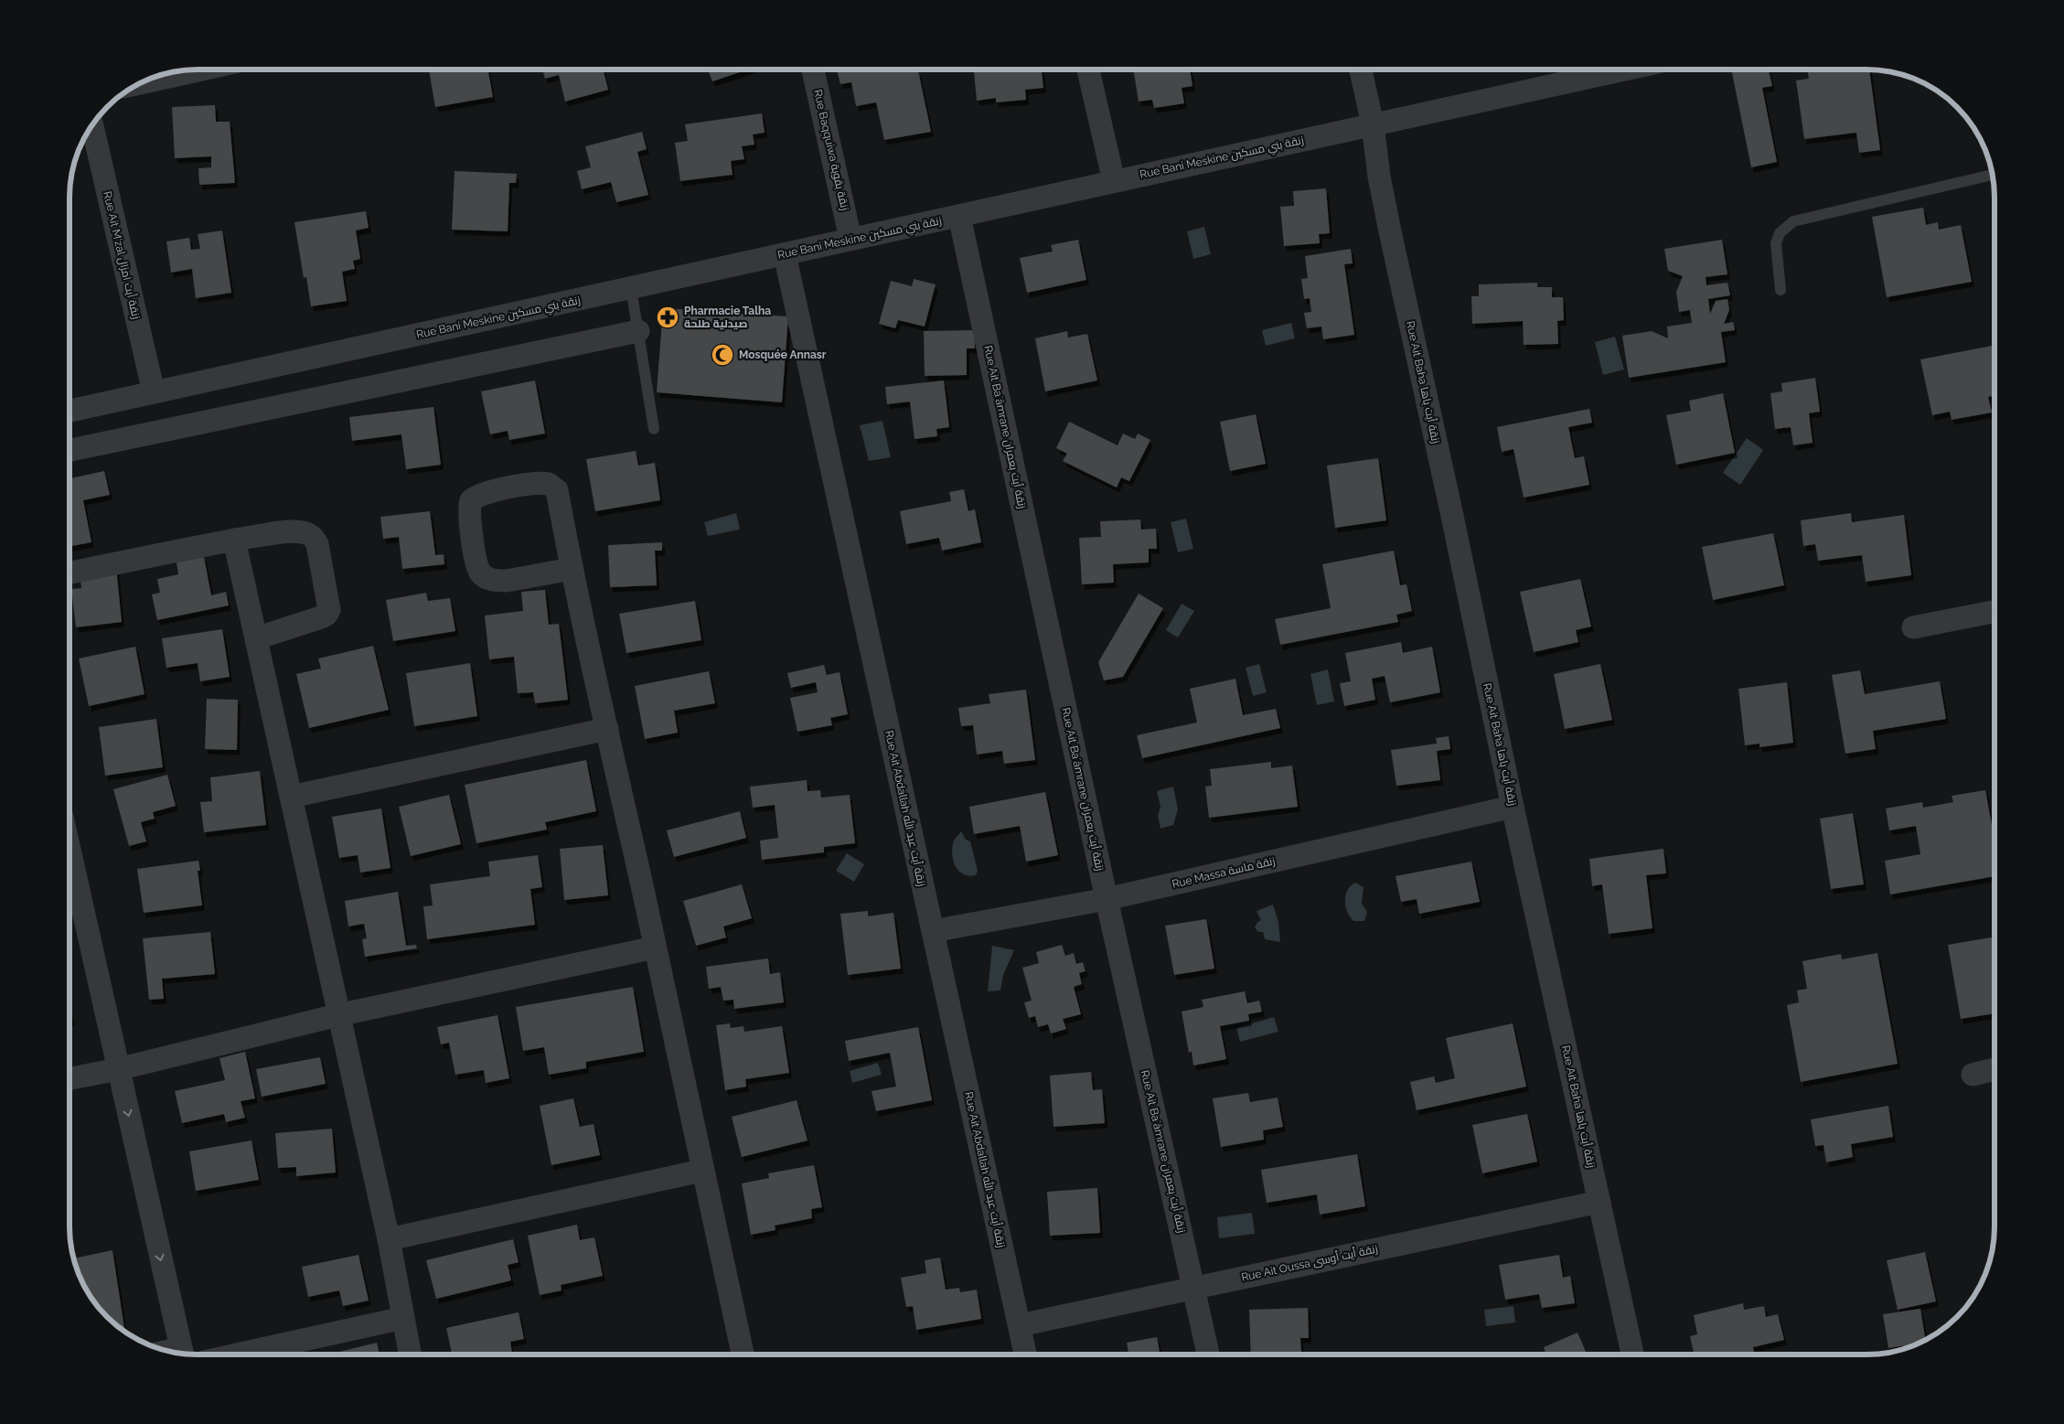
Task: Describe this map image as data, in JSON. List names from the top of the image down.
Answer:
{
  "streets": {
    "street": [
      "Rue Baqquiwa زنقة بقوية",
      "Rue Bani Meskine زنقة بني مسكين",
      "Rue Ait M'zal زنقة أيت امزال",
      "Rue Ait Baha زنقة أيت باها",
      "Rue Ait Ba´âmrane زنقة أيت بعمران",
      "Rue Ait Abdallah زنقة أيت عبد الله",
      "Rue Massa زنقة ماسة",
      "Rue Ait Oussa زنقة أيت أوسى"
    ]
  },
  "crossings": [
    ["Rue Baqquiwa زنقة بقوية", "Rue Bani Meskine زنقة بني مسكين"],
    ["Rue Bani Meskine زنقة بني مسكين", "Rue Ait M'zal زنقة أيت امزال"],
    ["Rue Bani Meskine زنقة بني مسكين", "Rue Ait Baha زنقة أيت باها"],
    ["Rue Bani Meskine زنقة بني مسكين", "Rue Ait Ba´âmrane زنقة أيت بعمران"],
    ["Rue Bani Meskine زنقة بني مسكين", "Rue Ait Abdallah زنقة أيت عبد الله"],
    ["Rue Ait Baha زنقة أيت باها", "Rue Massa زنقة ماسة"],
    ["Rue Ait Baha زنقة أيت باها", "Rue Ait Oussa زنقة أيت أوسى"],
    ["Rue Ait Ba´âmrane زنقة أيت بعمران", "Rue Massa زنقة ماسة"],
    ["Rue Ait Ba´âmrane زنقة أيت بعمران", "Rue Ait Oussa زنقة أيت أوسى"],
    ["Rue Ait Abdallah زنقة أيت عبد الله", "Rue Massa زنقة ماسة"],
    ["Rue Ait Abdallah زنقة أيت عبد الله", "Rue Ait Oussa زنقة أيت أوسى"]
  ],
  "places": {
    "pharmacy": ["Pharmacie Talha صيدلية طلحة"],
    "mosque": ["Mosquée Annasr"]
  }
}
